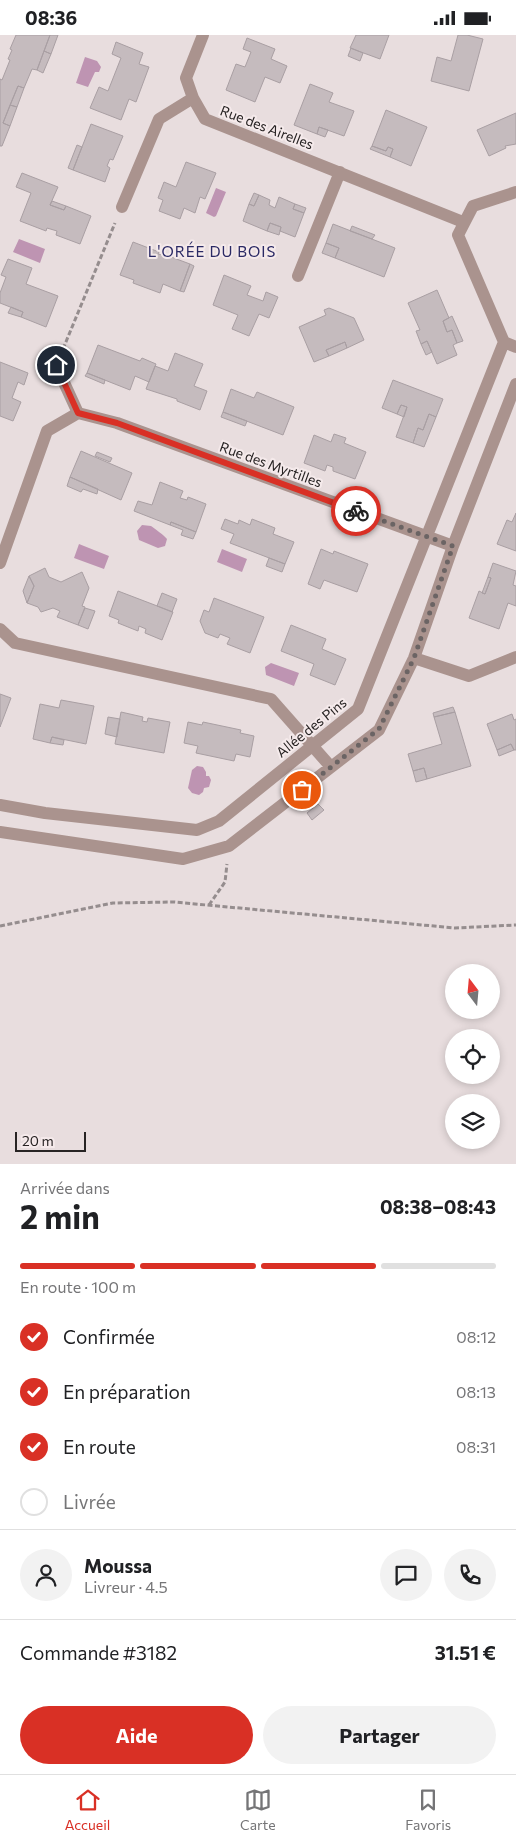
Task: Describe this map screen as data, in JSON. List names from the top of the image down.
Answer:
{
  "streets": {
    "street": ["Rue des Airelles", "Rue des Myrtilles", "Allée des Pins"]
  },
  "crossings": [
    ["Rue des Airelles", "Allée des Pins"],
    ["Rue des Myrtilles", "Allée des Pins"]
  ],
  "districts": ["L'ORÉE DU BOIS"],
  "scale_bar": "20 m",
  "north": "top",
  "page": {
    "status": "08:36",
    "scale": "20 m",
    "heading": ["2 min", "Arrivée dans", "08:38–08:43"],
    "panel": [
      "Moussa",
      "Livreur · 4.5",
      "Commande #3182",
      "31.51 €"
    ],
    "bar": "En route · 100 m",
    "list": [
      ["Confirmée", "08:12"],
      ["En préparation", "08:13"],
      ["En route", "08:31"],
      "Livrée"
    ],
    "buttons": ["Aide", "Partager"],
    "tabs": ["Accueil", "Carte", "Favoris"]
  }
}
